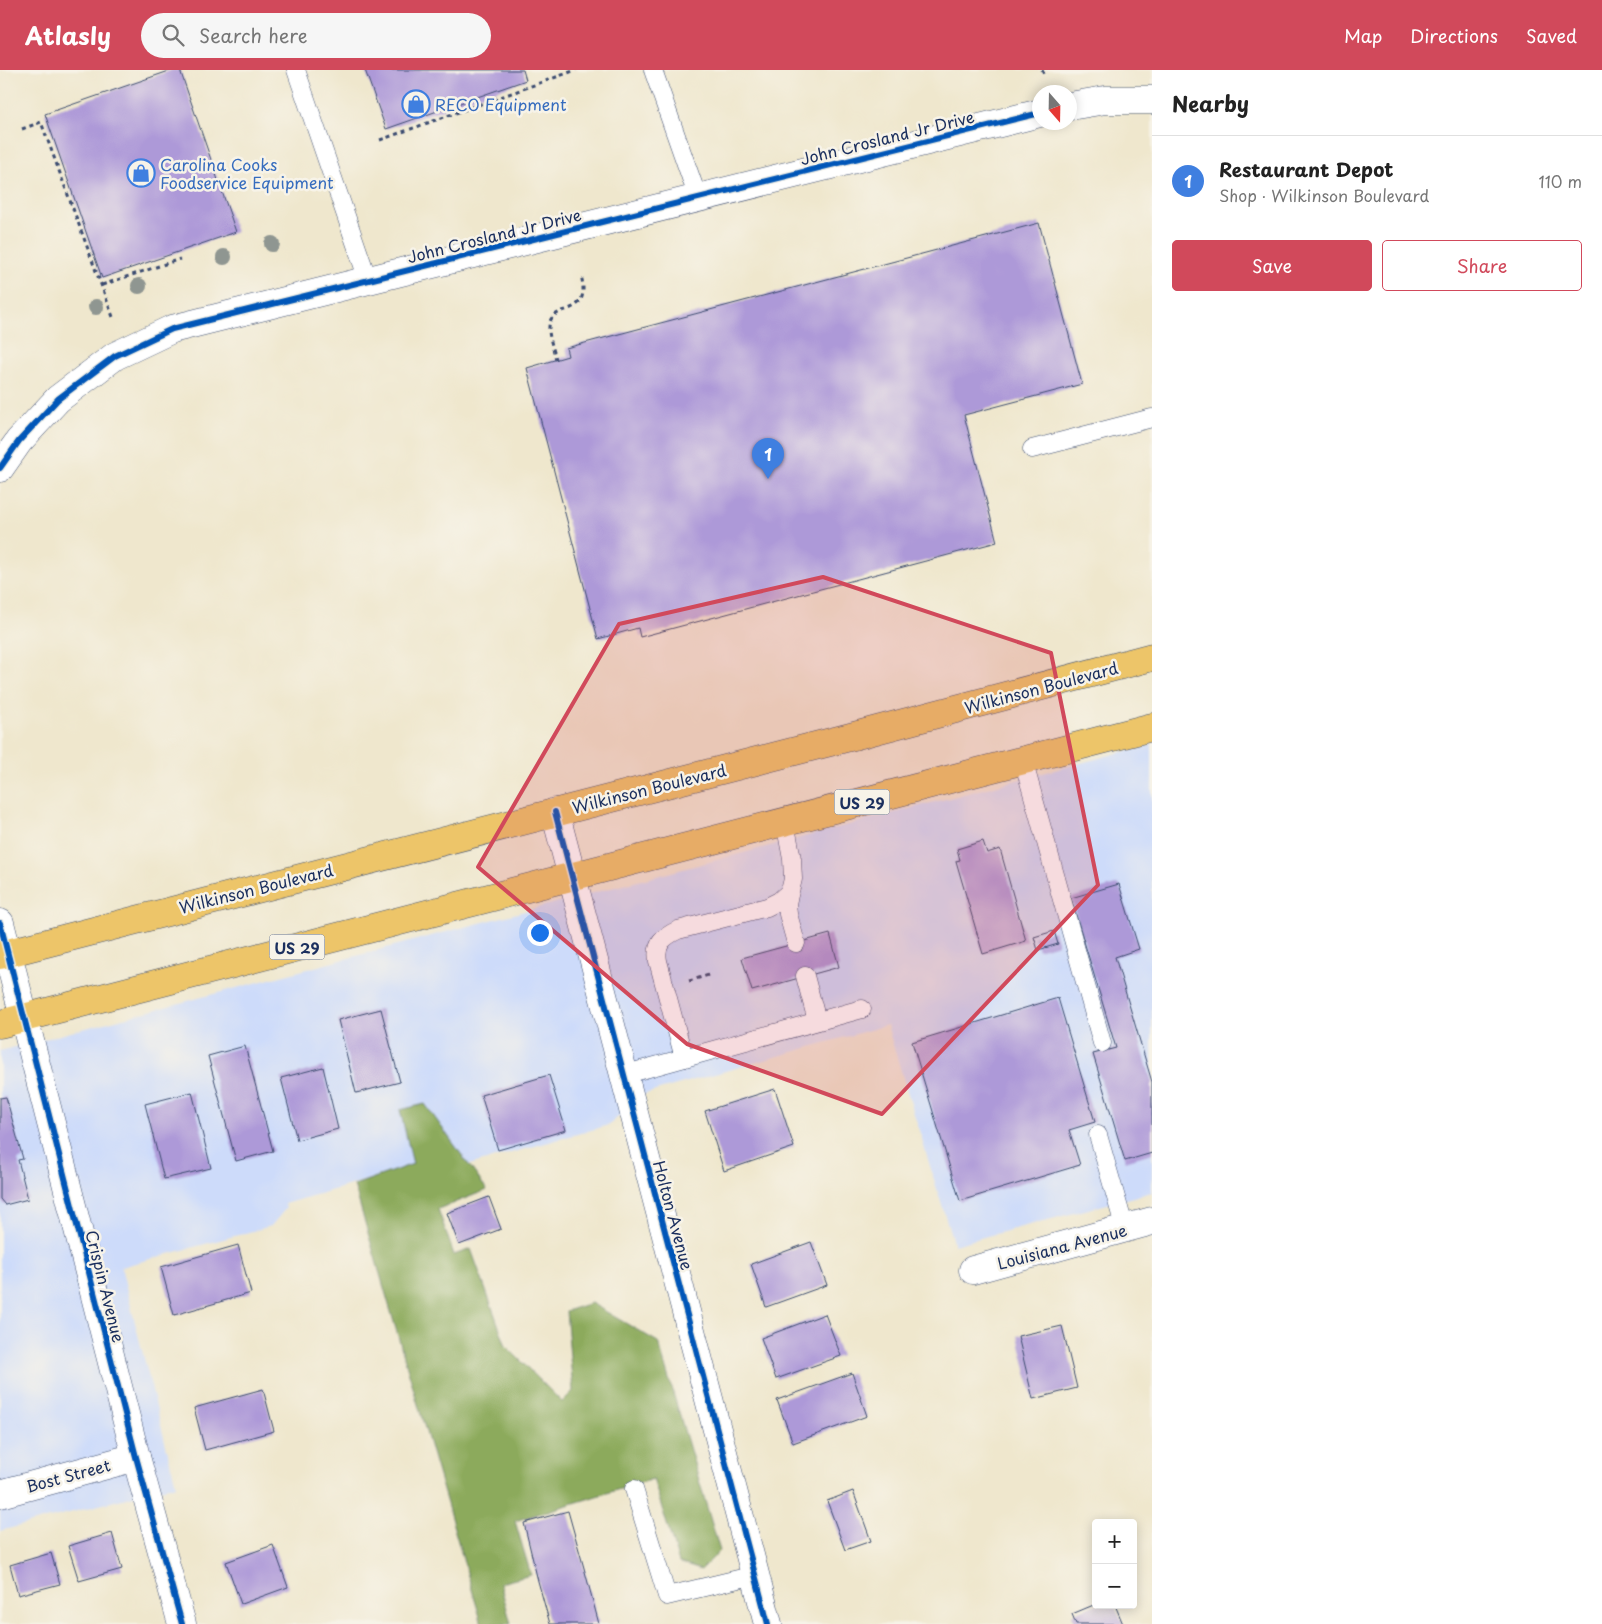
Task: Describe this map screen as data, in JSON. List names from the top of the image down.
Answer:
{
  "streets": {
    "main road": ["Wilkinson Boulevard", "US 29"],
    "street": [
      "John Crosland Jr Drive",
      "Holton Avenue",
      "Louisiana Avenue",
      "Crispin Avenue",
      "Bost Street"
    ]
  },
  "crossings": [
    ["Wilkinson Boulevard", "Holton Avenue"],
    ["Wilkinson Boulevard", "Crispin Avenue"],
    ["US 29", "Holton Avenue"],
    ["US 29", "Crispin Avenue"],
    ["Crispin Avenue", "Bost Street"]
  ],
  "places": {
    "shop": ["RECO Equipment", "Carolina Cooks Foodservice Equipment"]
  },
  "north": "bottom",
  "page": {
    "header": "Atlasly",
    "search": "Search here",
    "nav": ["Map", "Directions", "Saved"],
    "heading": "Nearby",
    "list": [
      {
        "mark": "1",
        "name": "Restaurant Depot",
        "note": "Shop · Wilkinson Boulevard",
        "value": "110 m"
      }
    ],
    "buttons": ["Save", "Share"],
    "pins": "1",
    "map_buttons": ["+", "−"]
  }
}
